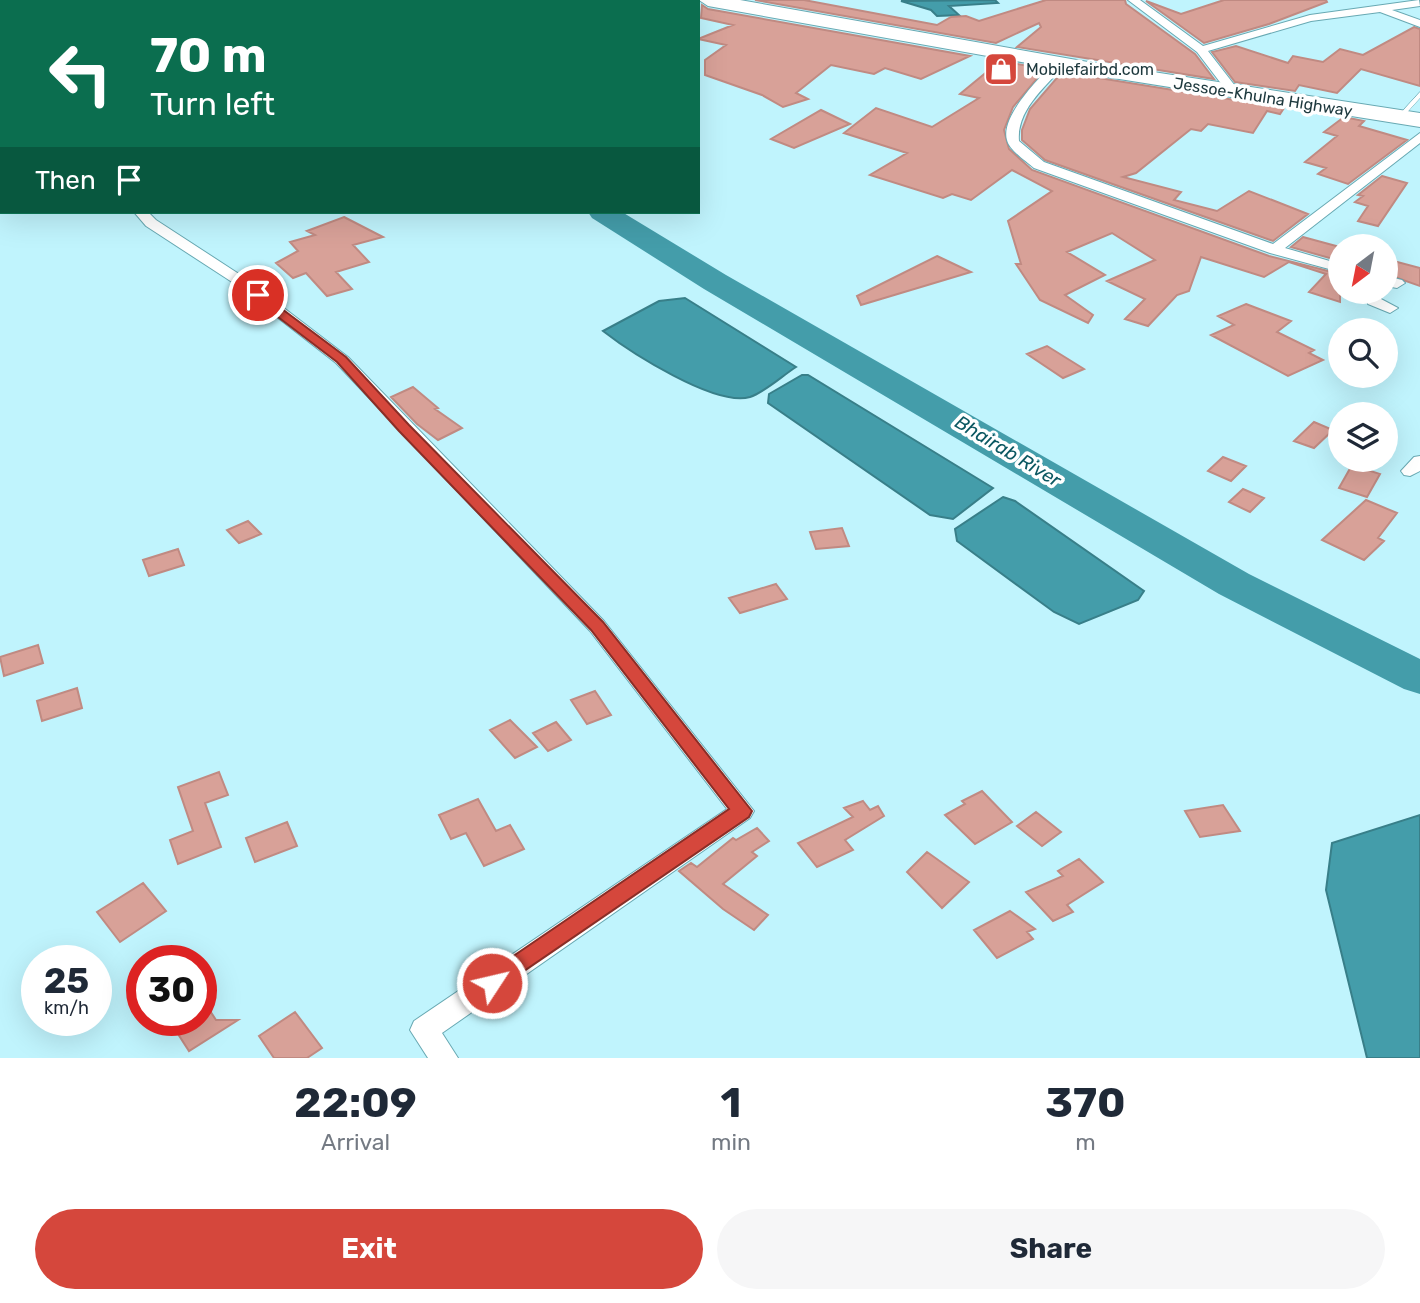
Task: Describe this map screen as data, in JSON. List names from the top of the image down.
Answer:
{
  "streets": {
    "highway": ["Jessoe-Khulna Highway"]
  },
  "water": ["Bhairab River"],
  "places": {
    "shop": ["Mobilefairbd.com"]
  },
  "north": "bottom left",
  "page": {
    "turn": ["70 m", "Turn left"],
    "then": "Then",
    "speed": "25 km/h",
    "limit": "30",
    "eta": [
      "22:09",
      "Arrival",
      "1",
      "min",
      "370",
      "m"
    ],
    "buttons": ["Exit", "Share"]
  }
}
